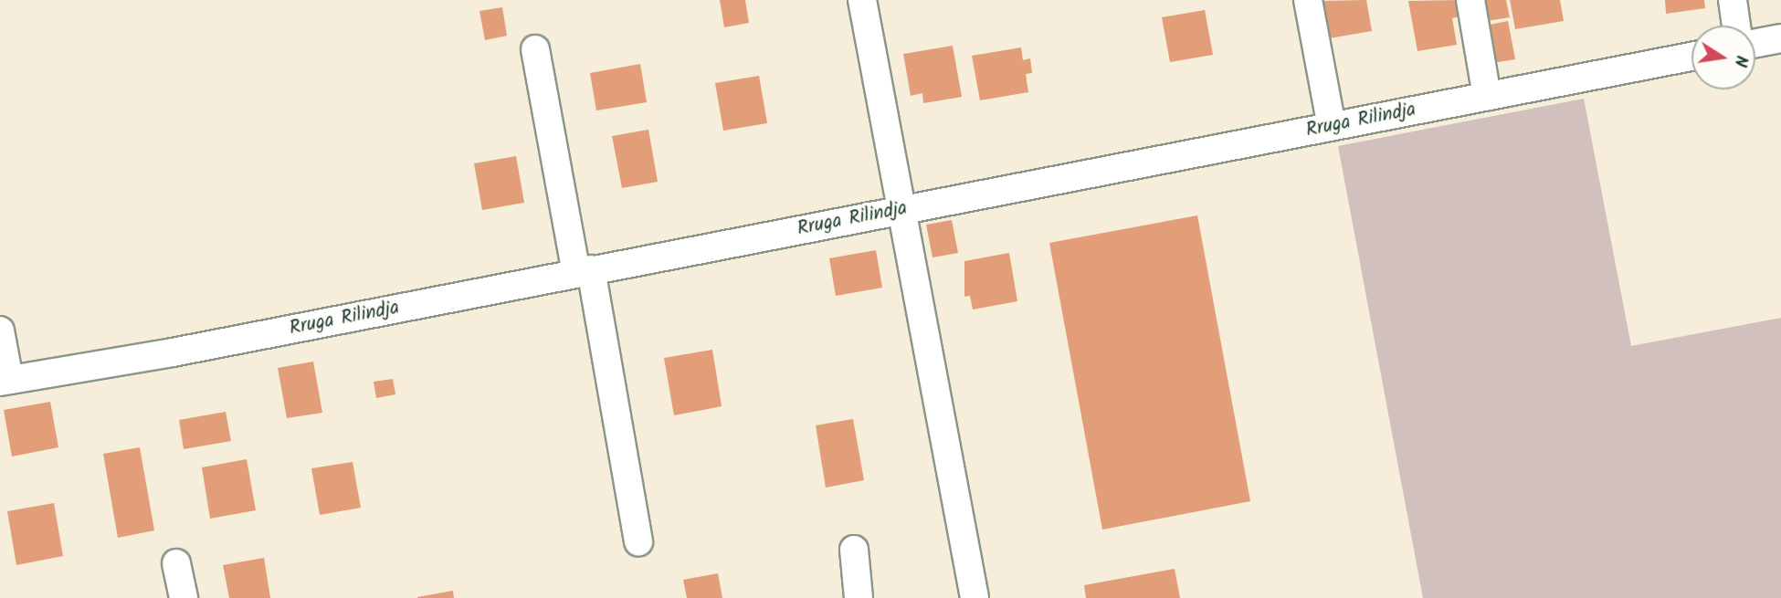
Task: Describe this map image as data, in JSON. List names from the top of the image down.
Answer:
{
  "streets": {
    "street": ["Rruga Rilindja"]
  },
  "north": "right"
}
